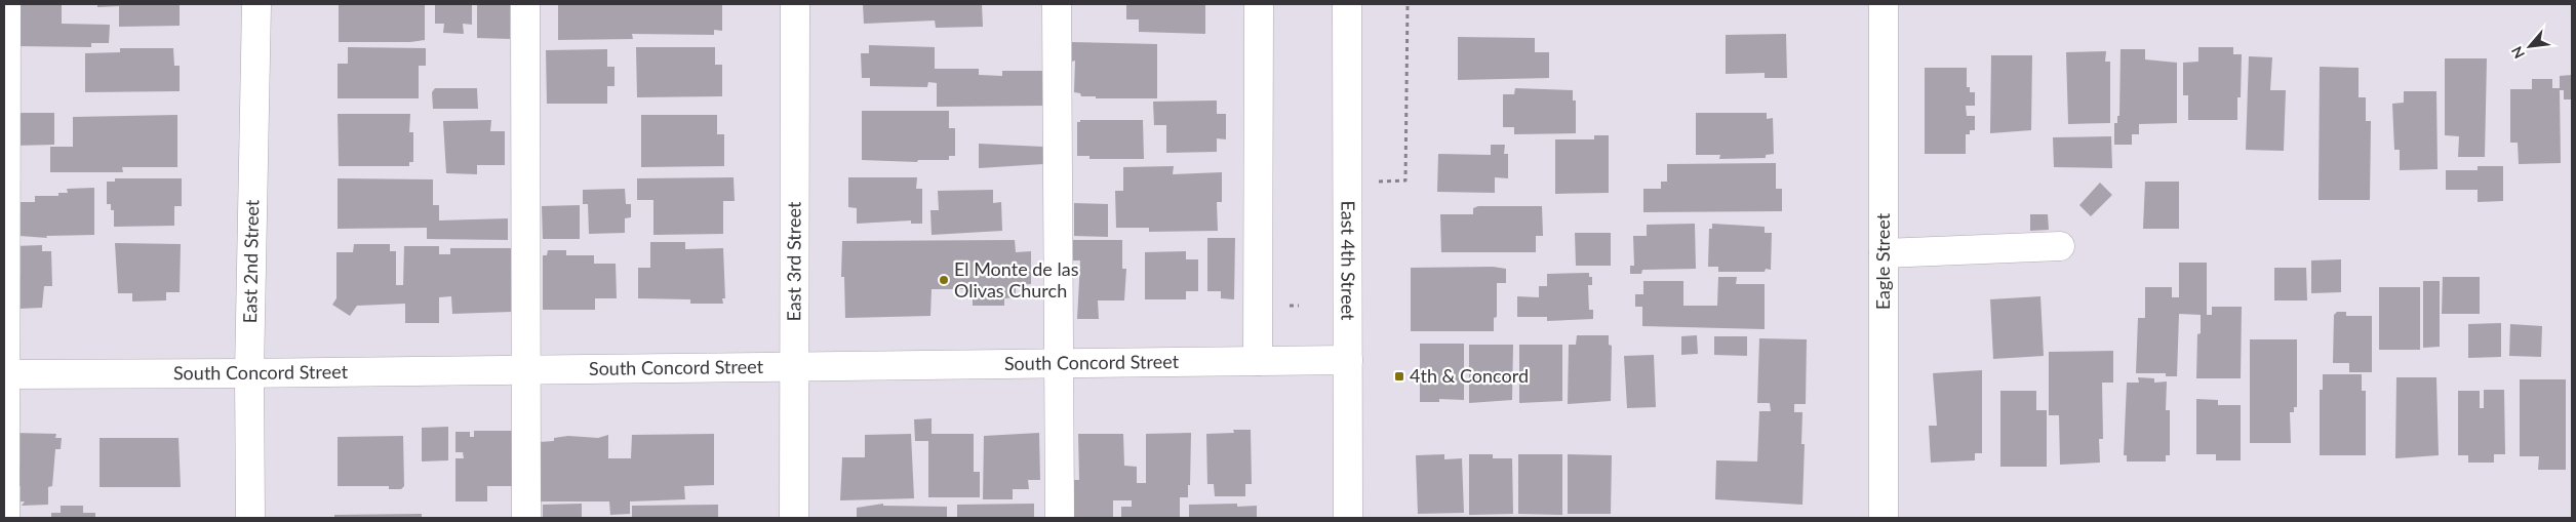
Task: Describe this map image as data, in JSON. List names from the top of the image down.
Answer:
{
  "streets": {
    "street": [
      "East 2nd Street",
      "East 3rd Street",
      "East 4th Street",
      "Eagle Street",
      "South Concord Street"
    ]
  },
  "crossings": [
    ["East 2nd Street", "South Concord Street"],
    ["East 3rd Street", "South Concord Street"],
    ["East 4th Street", "South Concord Street"]
  ],
  "places": {
    "other": ["El Monte de las Olivas Church"],
    "transit": ["4th & Concord"]
  },
  "north": "bottom left"
}
